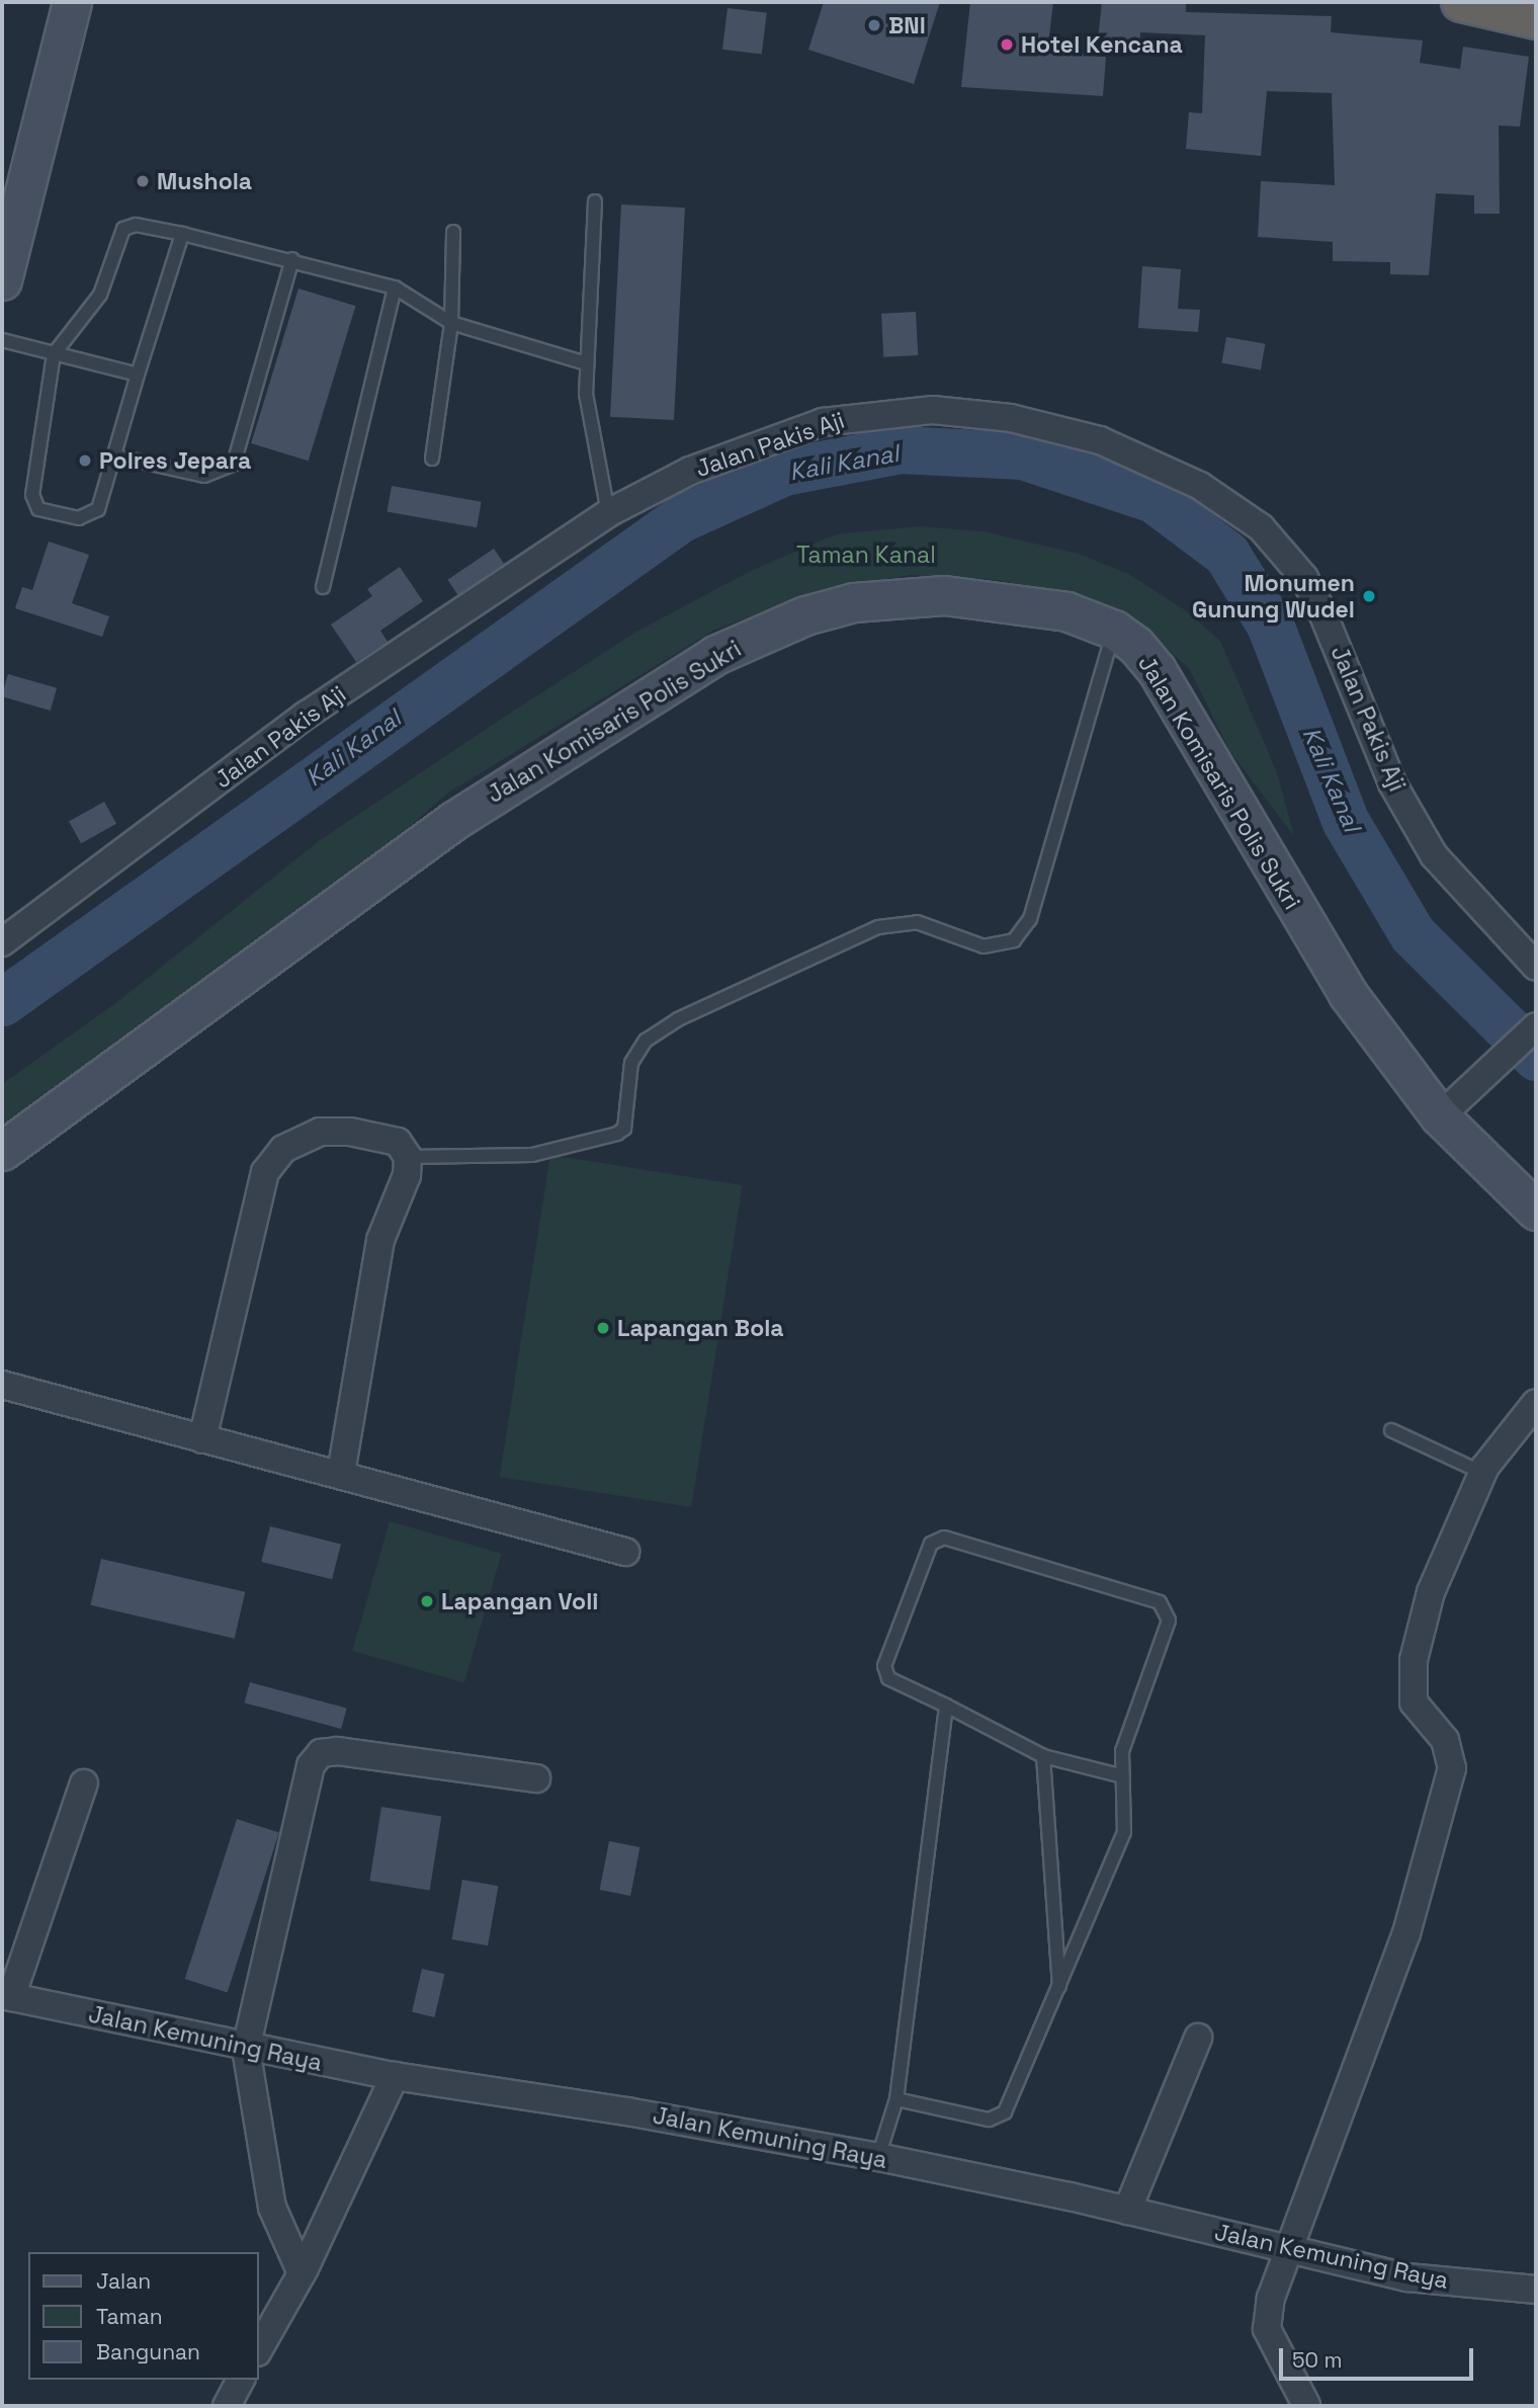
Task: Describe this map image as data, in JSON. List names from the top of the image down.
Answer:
{
  "streets": {
    "main road": ["Jalan Komisaris Polis Sukri"],
    "street": ["Jalan Pakis Aji", "Jalan Kemuning Raya"]
  },
  "water": ["Kali Kanal"],
  "parks": ["Taman Kanal"],
  "places": [
    "BNI",
    "Hotel Kencana",
    "Mushola",
    "Polres Jepara",
    "Monumen Gunung Wudel",
    "Lapangan Bola",
    "Lapangan Voli"
  ],
  "legend": ["Jalan", "Taman", "Bangunan"],
  "scale_bar": "50 m"
}
